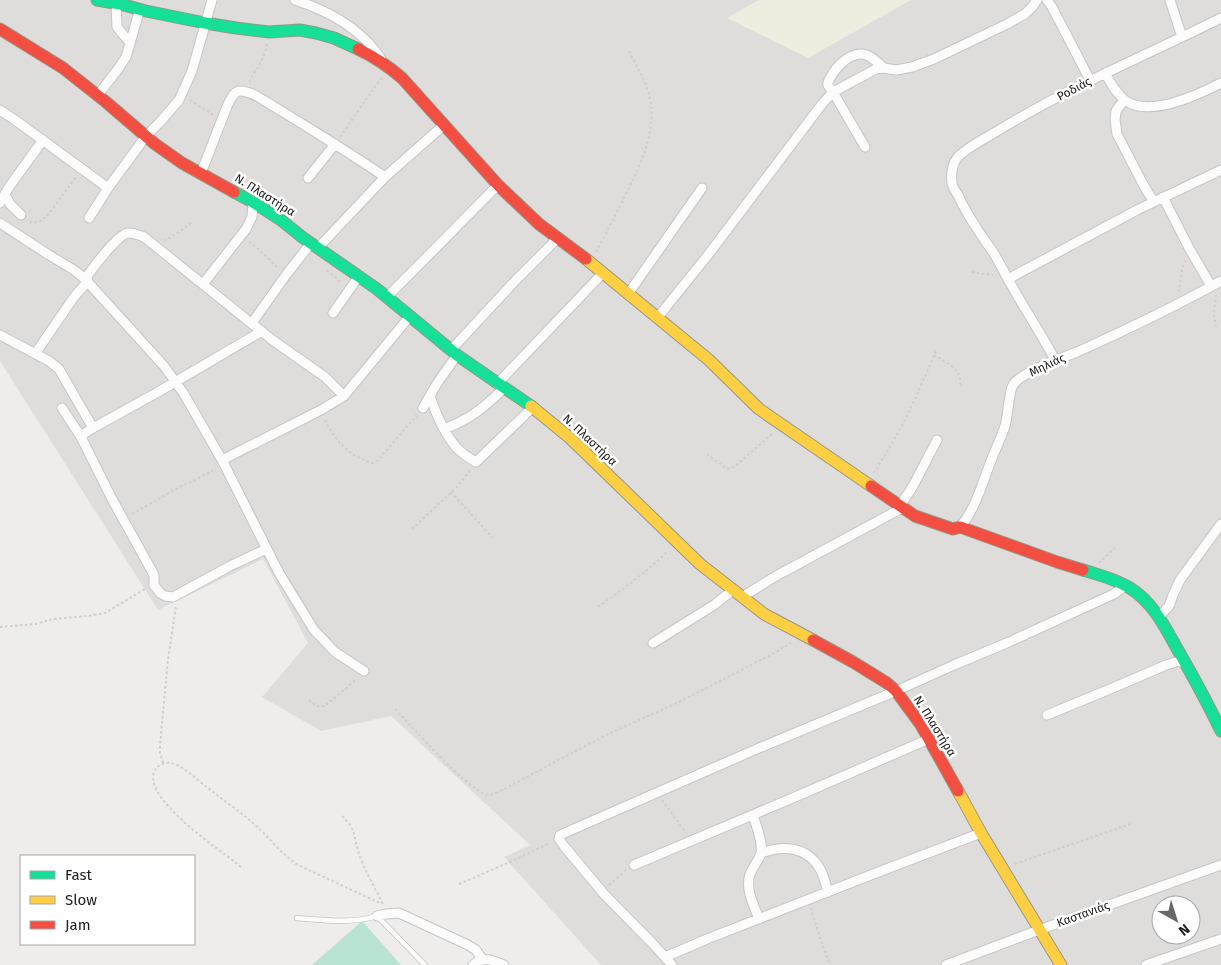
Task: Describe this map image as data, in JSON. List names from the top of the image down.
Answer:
{
  "streets": {
    "street": [
      "Ροδιάς",
      "Ν. Πλαστήρα",
      "Μηλιάς",
      "Καστανιάς"
    ]
  },
  "crossings": [
    ["Ν. Πλαστήρα", "Καστανιάς"]
  ],
  "legend": ["Fast", "Slow", "Jam"],
  "north": "bottom right"
}
